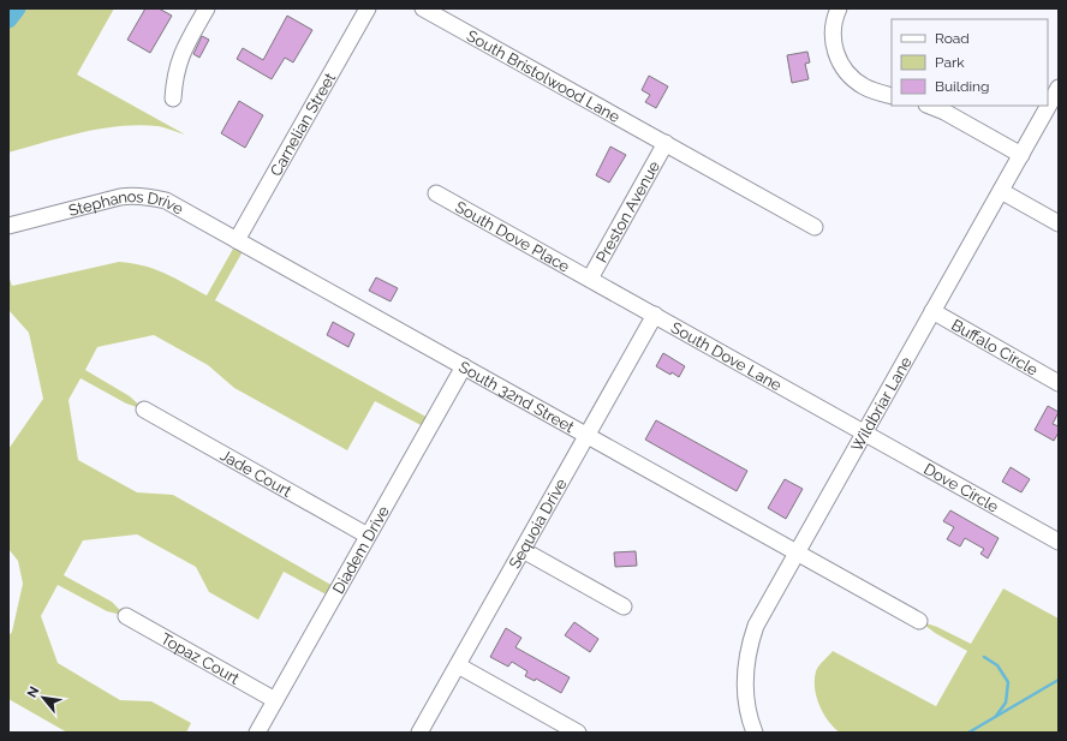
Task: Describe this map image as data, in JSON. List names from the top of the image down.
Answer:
{
  "streets": {
    "street": [
      "South Bristolwood Lane",
      "Carnelian Street",
      "Preston Avenue",
      "Stephanos Drive",
      "South Dove Place",
      "Buffalo Circle",
      "South Dove Lane",
      "South 32nd Street",
      "Wildbriar Lane",
      "Jade Court",
      "Dove Circle",
      "Sequoia Drive",
      "Diadem Drive",
      "Topaz Court"
    ]
  },
  "crossings": [
    ["South Bristolwood Lane", "Preston Avenue"],
    ["Carnelian Street", "Stephanos Drive"],
    ["Carnelian Street", "South 32nd Street"],
    ["Preston Avenue", "South Dove Place"],
    ["Preston Avenue", "South Dove Lane"],
    ["Stephanos Drive", "South 32nd Street"],
    ["South Dove Place", "South Dove Lane"],
    ["Buffalo Circle", "Wildbriar Lane"],
    ["South Dove Lane", "Wildbriar Lane"],
    ["South Dove Lane", "Dove Circle"],
    ["South Dove Lane", "Sequoia Drive"],
    ["South 32nd Street", "Wildbriar Lane"],
    ["South 32nd Street", "Sequoia Drive"],
    ["South 32nd Street", "Diadem Drive"],
    ["Wildbriar Lane", "Dove Circle"],
    ["Jade Court", "Diadem Drive"],
    ["Diadem Drive", "Topaz Court"]
  ],
  "legend": ["Road", "Park", "Building"],
  "north": "top left"
}
